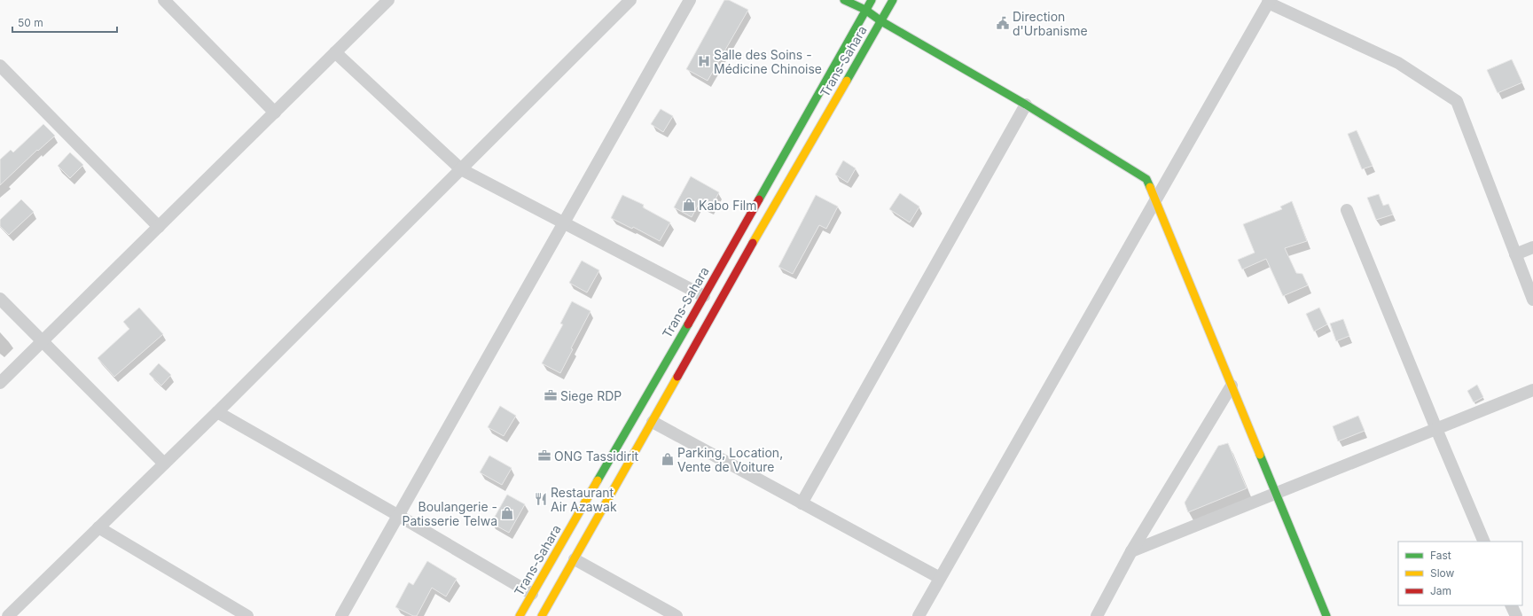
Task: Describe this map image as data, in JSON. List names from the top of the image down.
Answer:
{
  "streets": {
    "main road": ["Trans-Sahara"]
  },
  "places": {
    "public building": ["Direction d'Urbanisme"],
    "hospital": ["Salle des Soins - Médicine Chinoise"],
    "shop": ["Kabo Film", "Parking, Location, Vente de Voiture", "Boulangerie - Patisserie Telwa"],
    "office": ["Siege RDP", "ONG Tassidirit"],
    "restaurant": ["Restaurant Air Azawak"]
  },
  "legend": ["Fast", "Slow", "Jam"],
  "scale_bar": "50 m"
}
